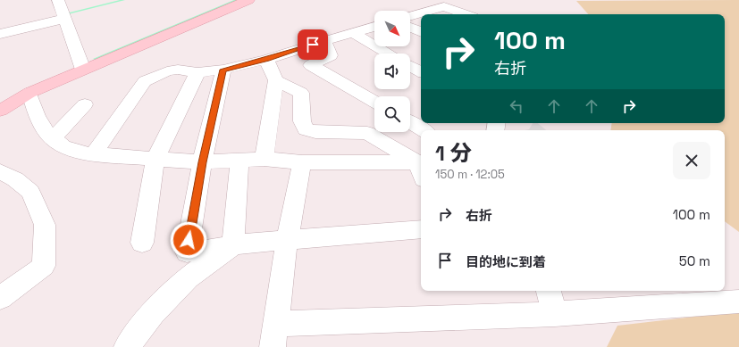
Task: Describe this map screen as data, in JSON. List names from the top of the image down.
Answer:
{
  "north": "bottom right",
  "page": {
    "turn": ["100 m", "右折"],
    "heading": ["1 分", "150 m · 12:05"],
    "list": [
      {
        "name": "右折",
        "value": "100 m"
      },
      {
        "name": "目的地に到着",
        "value": "50 m"
      }
    ]
  }
}
